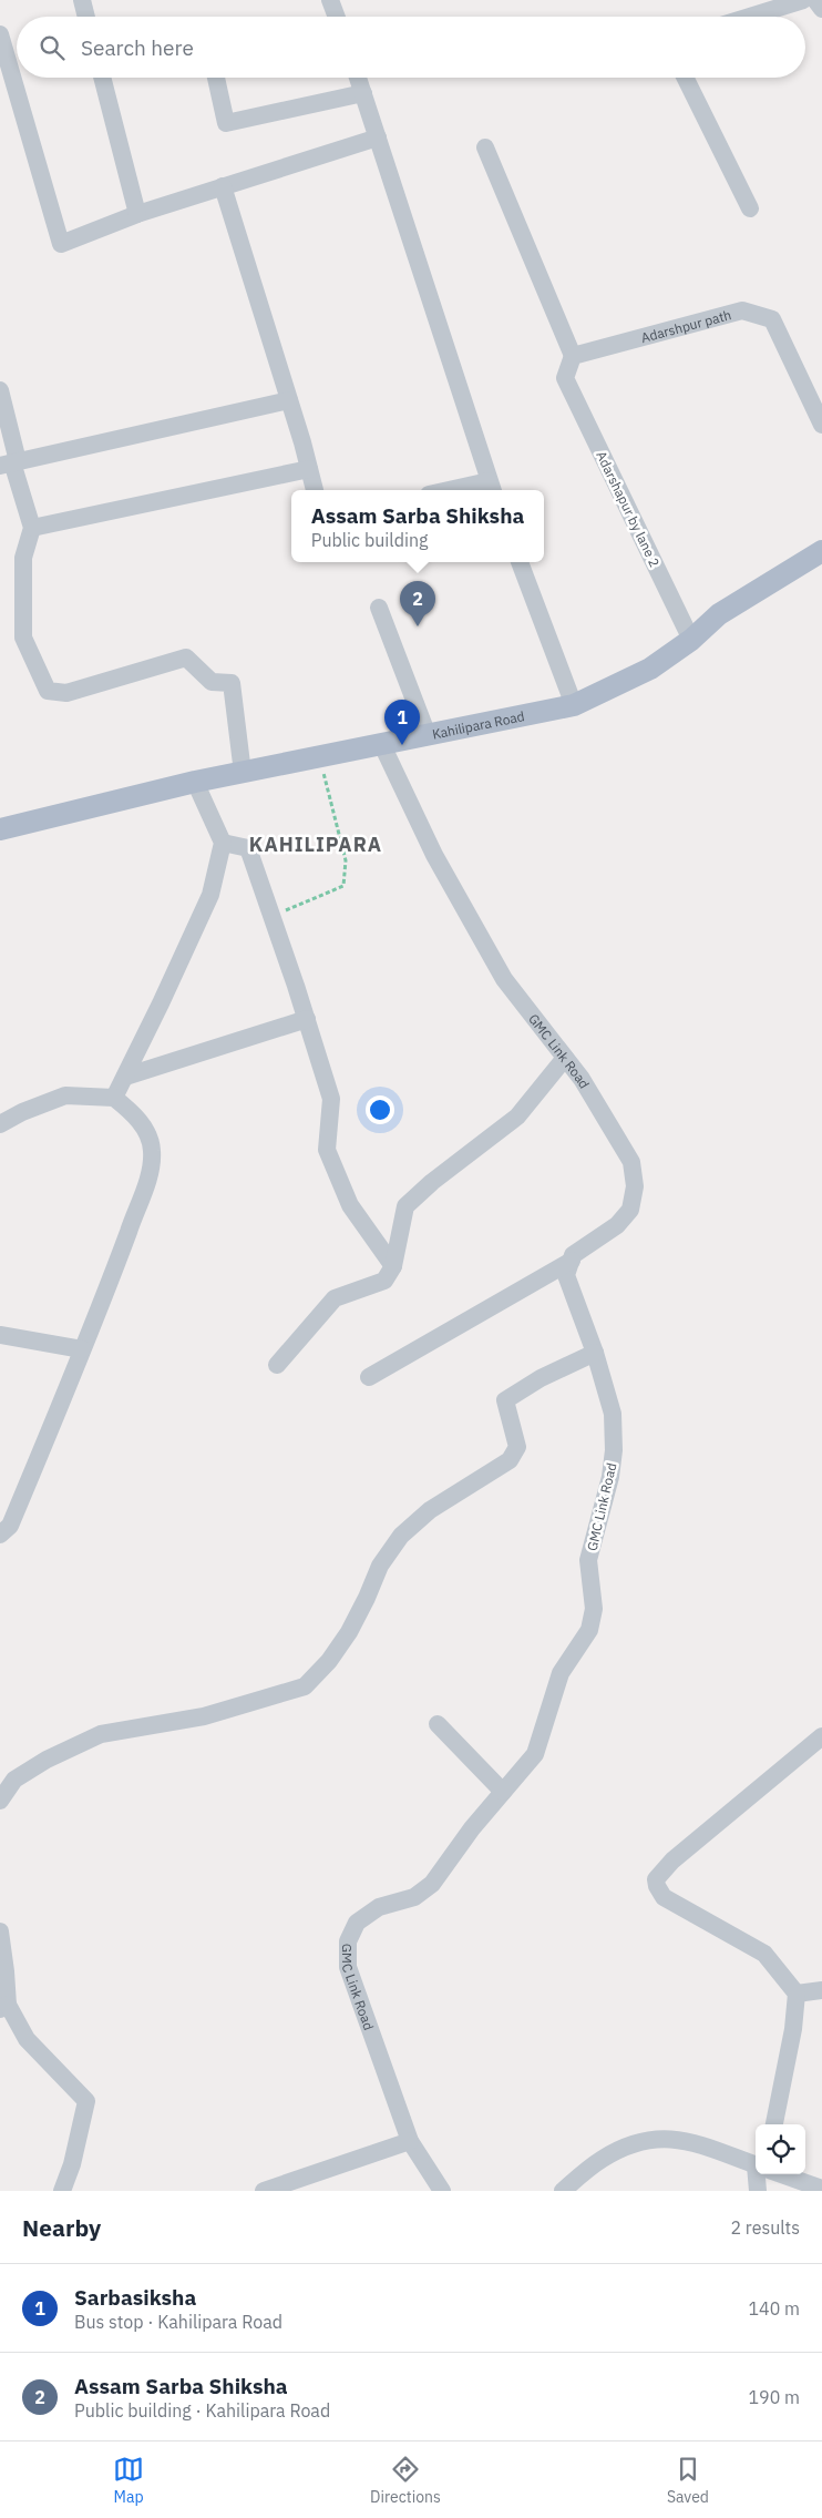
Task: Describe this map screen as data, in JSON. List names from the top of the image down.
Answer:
{
  "streets": {
    "main road": ["Kahilipara Road"],
    "street": ["Adarshpur path", "Adarshapur by lane 2", "GMC Link Road"]
  },
  "crossings": [
    ["Adarshpur path", "Adarshapur by lane 2"],
    ["Adarshapur by lane 2", "Kahilipara Road"],
    ["Kahilipara Road", "GMC Link Road"]
  ],
  "districts": ["KAHILIPARA"],
  "page": {
    "search": "Search here",
    "popup": ["Assam Sarba Shiksha", "Public building"],
    "pins": ["2", "1"],
    "heading": ["Nearby", "2 results"],
    "list": [
      {
        "mark": "1",
        "name": "Sarbasiksha",
        "note": "Bus stop · Kahilipara Road",
        "value": "140 m"
      },
      {
        "mark": "2",
        "name": "Assam Sarba Shiksha",
        "note": "Public building · Kahilipara Road",
        "value": "190 m"
      }
    ],
    "nav": ["Map", "Directions", "Saved"]
  }
}
